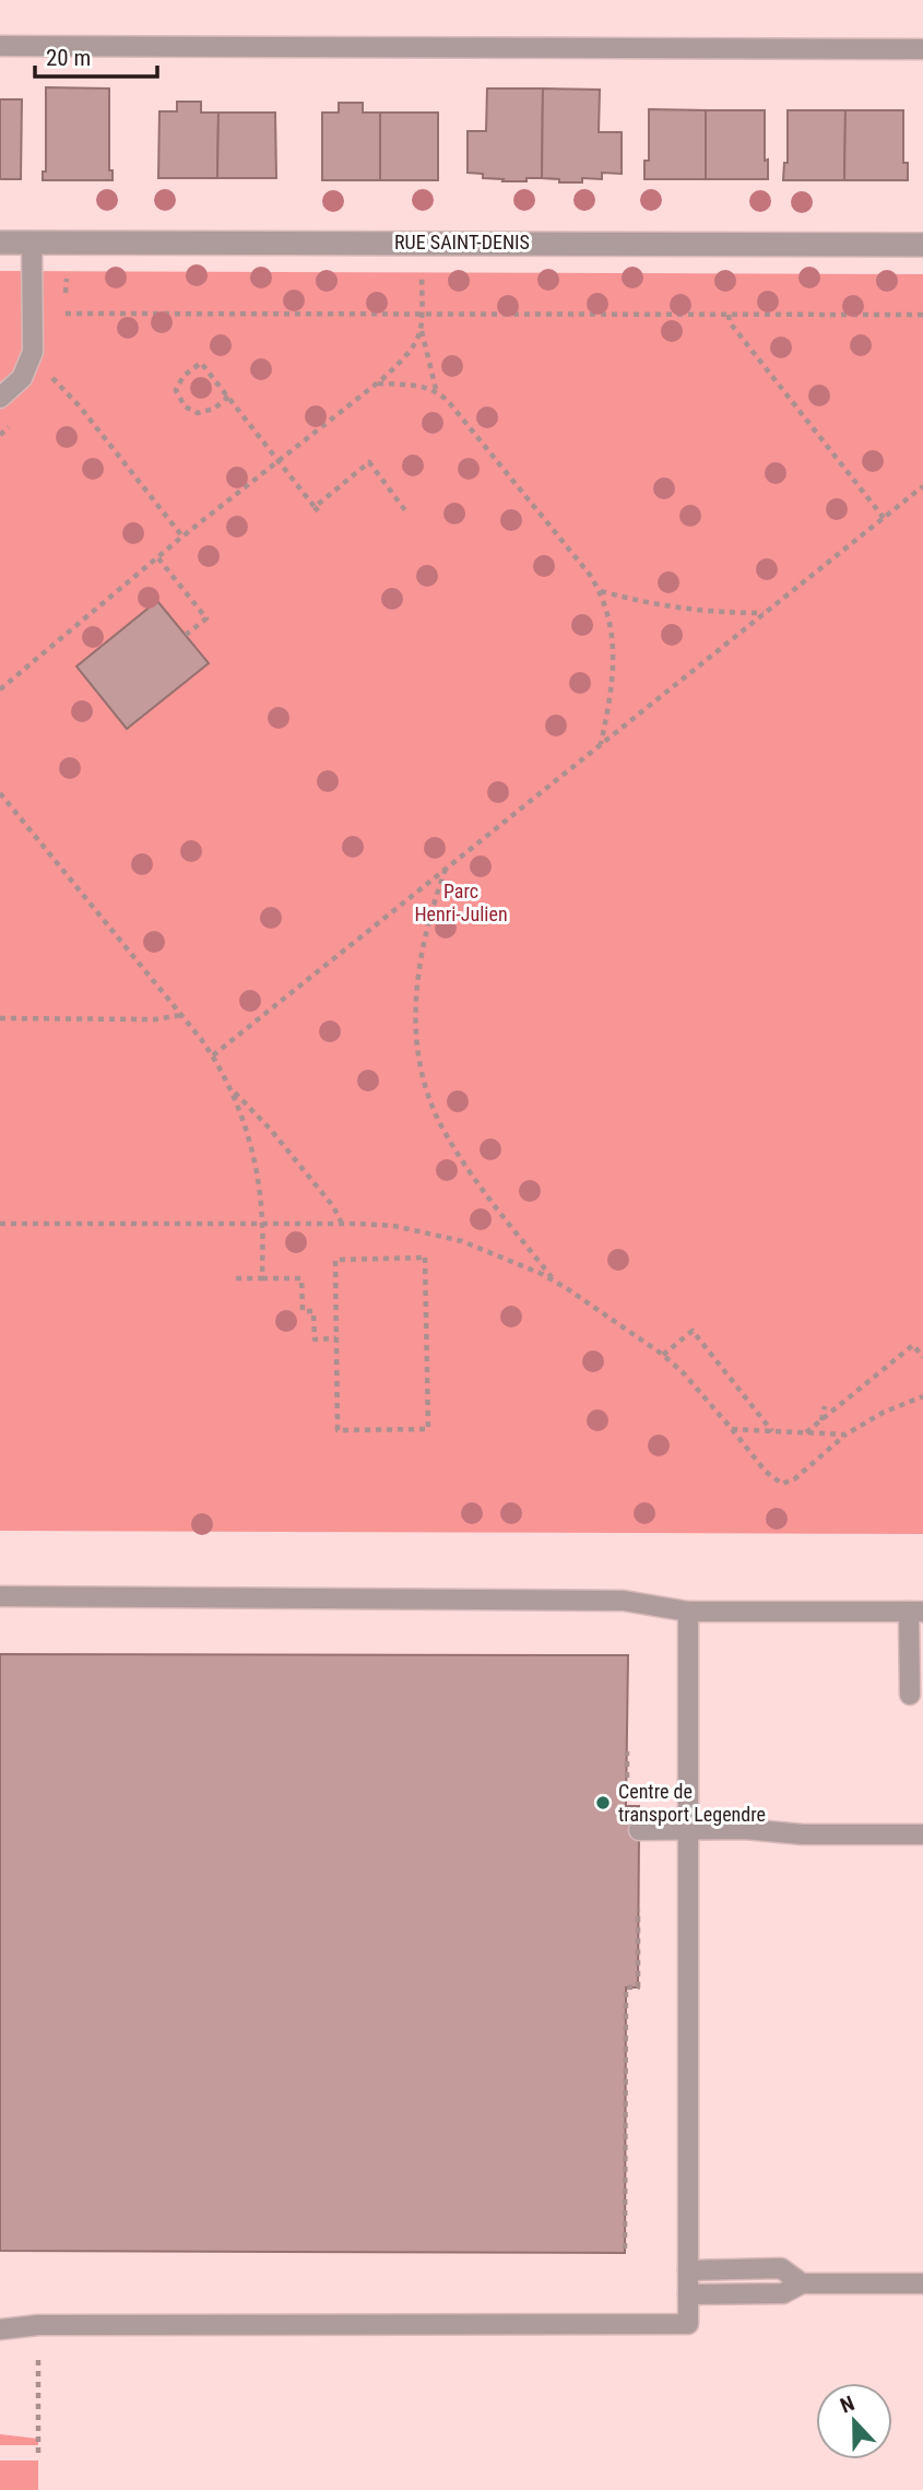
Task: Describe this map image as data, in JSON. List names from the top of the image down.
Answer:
{
  "streets": {
    "street": ["RUE SAINT-DENIS"]
  },
  "parks": ["Parc Henri-Julien"],
  "places": ["Centre de transport Legendre"],
  "scale_bar": "20 m",
  "north": "top"
}
